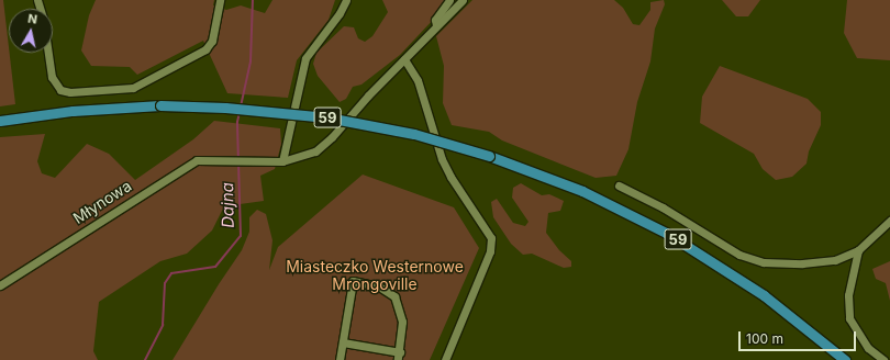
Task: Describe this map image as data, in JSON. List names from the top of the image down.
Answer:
{
  "streets": {
    "main road": ["59"],
    "street": ["Młynowa"]
  },
  "water": ["Dajna"],
  "parks": ["Miasteczko Westernowe Mrongoville"],
  "scale_bar": "100 m",
  "north": "top"
}
